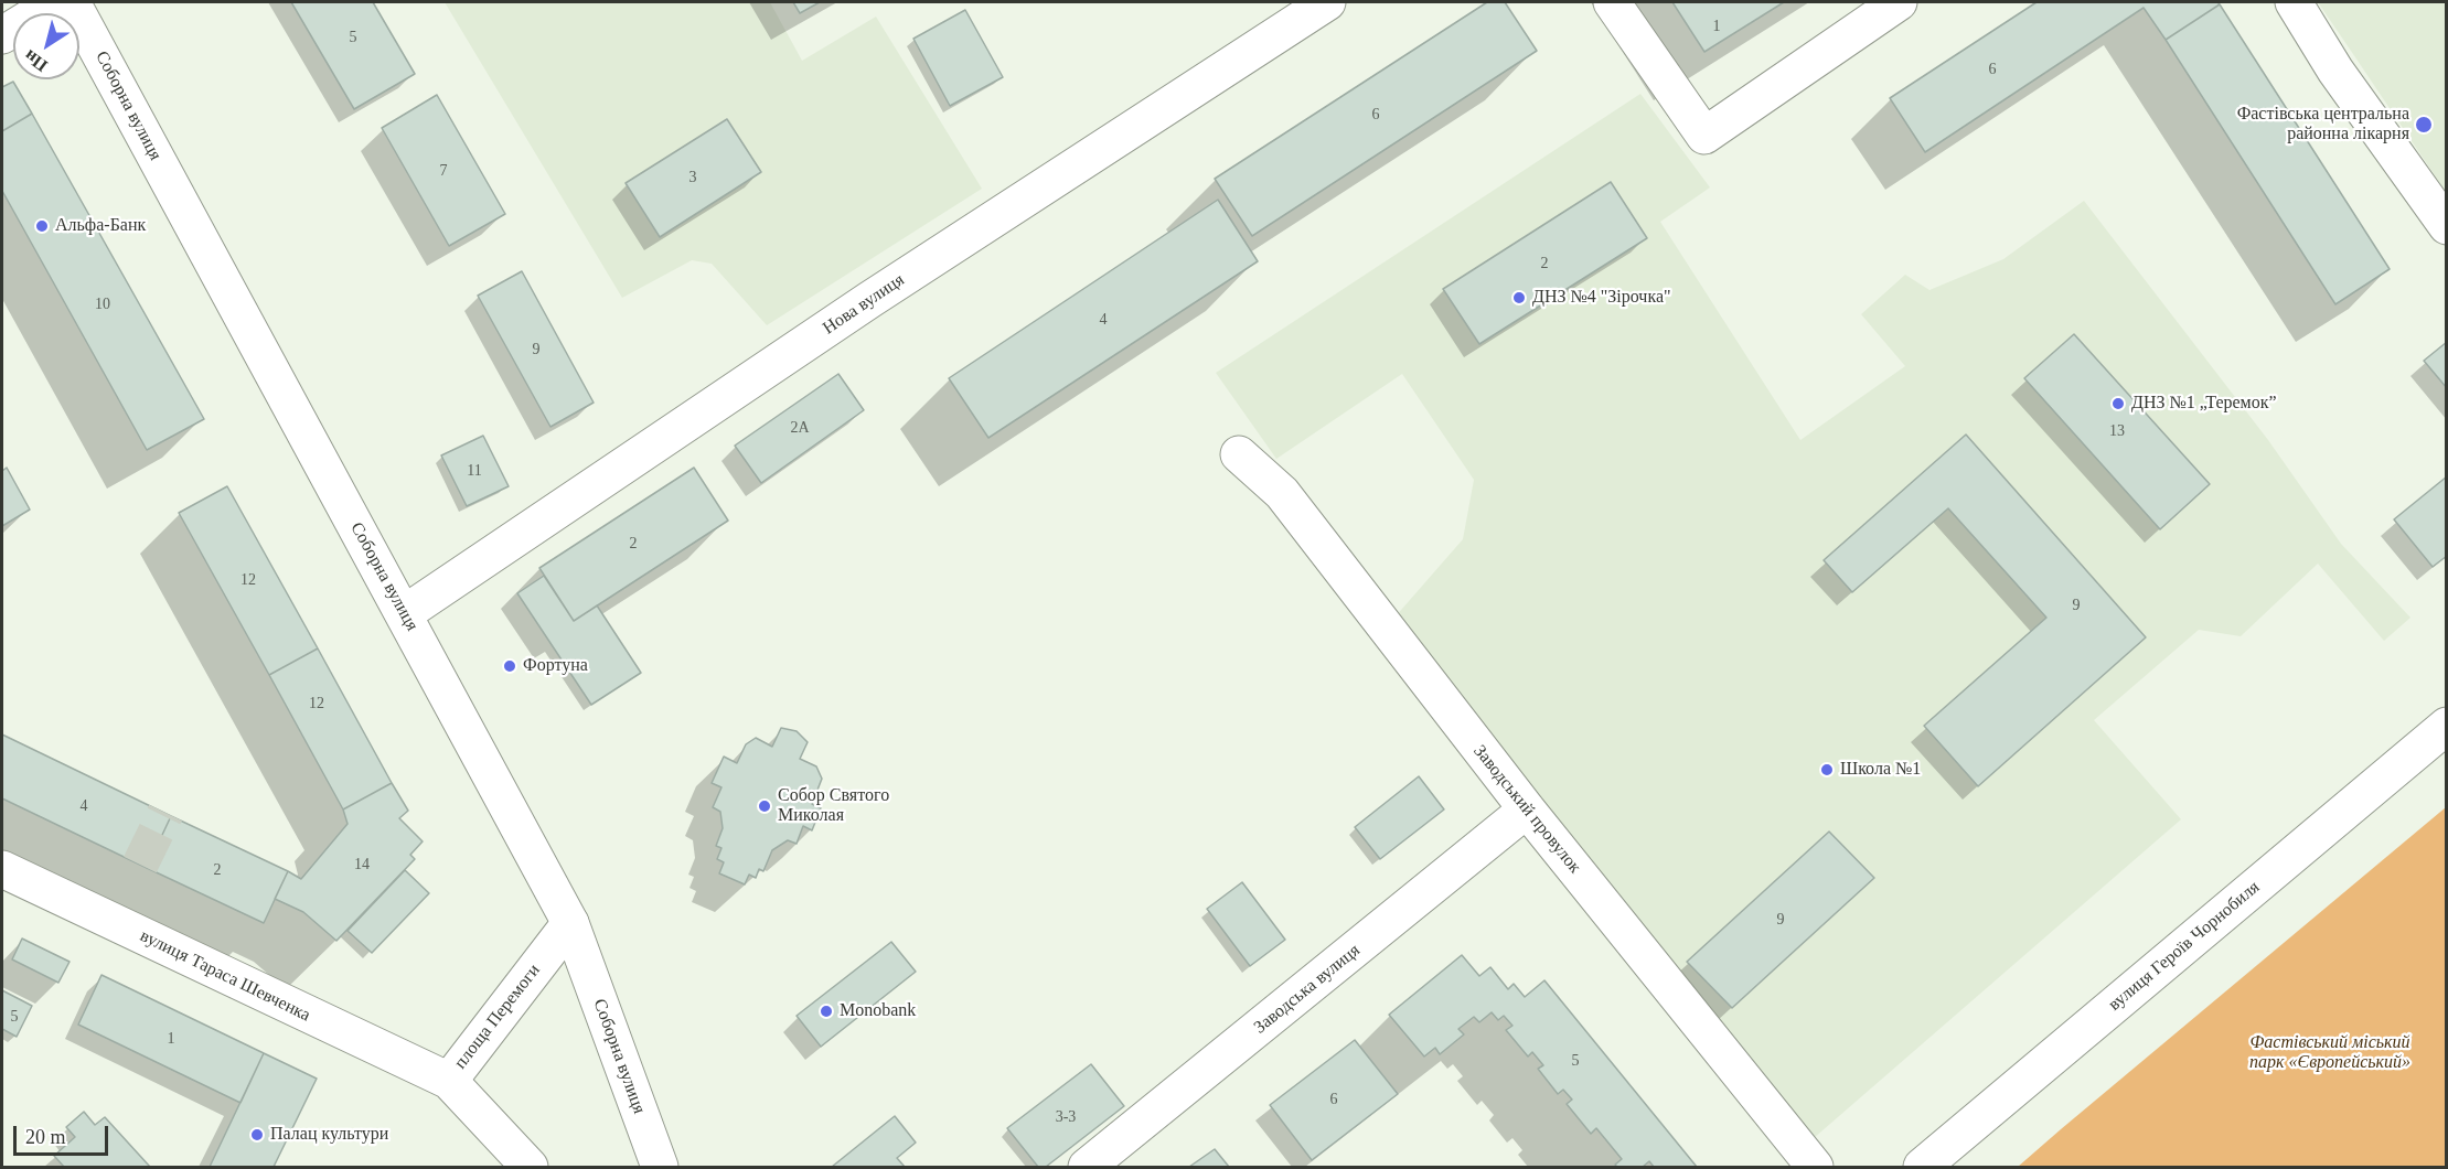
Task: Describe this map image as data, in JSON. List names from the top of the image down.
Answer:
{
  "streets": {
    "street": [
      "Соборна вулиця",
      "Нова вулиця",
      "Заводський провулок",
      "вулиця Героїв Чорнобиля",
      "вулиця Тараса Шевченка",
      "Заводська вулиця",
      "площа Перемоги"
    ]
  },
  "crossings": [
    ["Соборна вулиця", "Нова вулиця"],
    ["Соборна вулиця", "площа Перемоги"],
    ["Заводський провулок", "Заводська вулиця"],
    ["вулиця Тараса Шевченка", "площа Перемоги"]
  ],
  "parks": ["Фастівський міський парк «Європейський»"],
  "places": [
    "Фастівська центральна районна лікарня",
    "Альфа-Банк",
    "ДНЗ №4 \"Зірочка\"",
    "ДНЗ №1 „Теремок”",
    "Фортуна",
    "Школа №1",
    "Собор Святого Миколая",
    "Monobank",
    "Палац культури"
  ],
  "house_numbers": [
    "1",
    "5",
    "6",
    "6",
    "7",
    "3",
    "2",
    "10",
    "4",
    "9",
    "2А",
    "13",
    "11",
    "2",
    "12",
    "9",
    "12",
    "4",
    "14",
    "2",
    "9",
    "5",
    "1",
    "5",
    "6",
    "3-3"
  ],
  "scale_bar": "20 m",
  "north": "bottom left"
}
